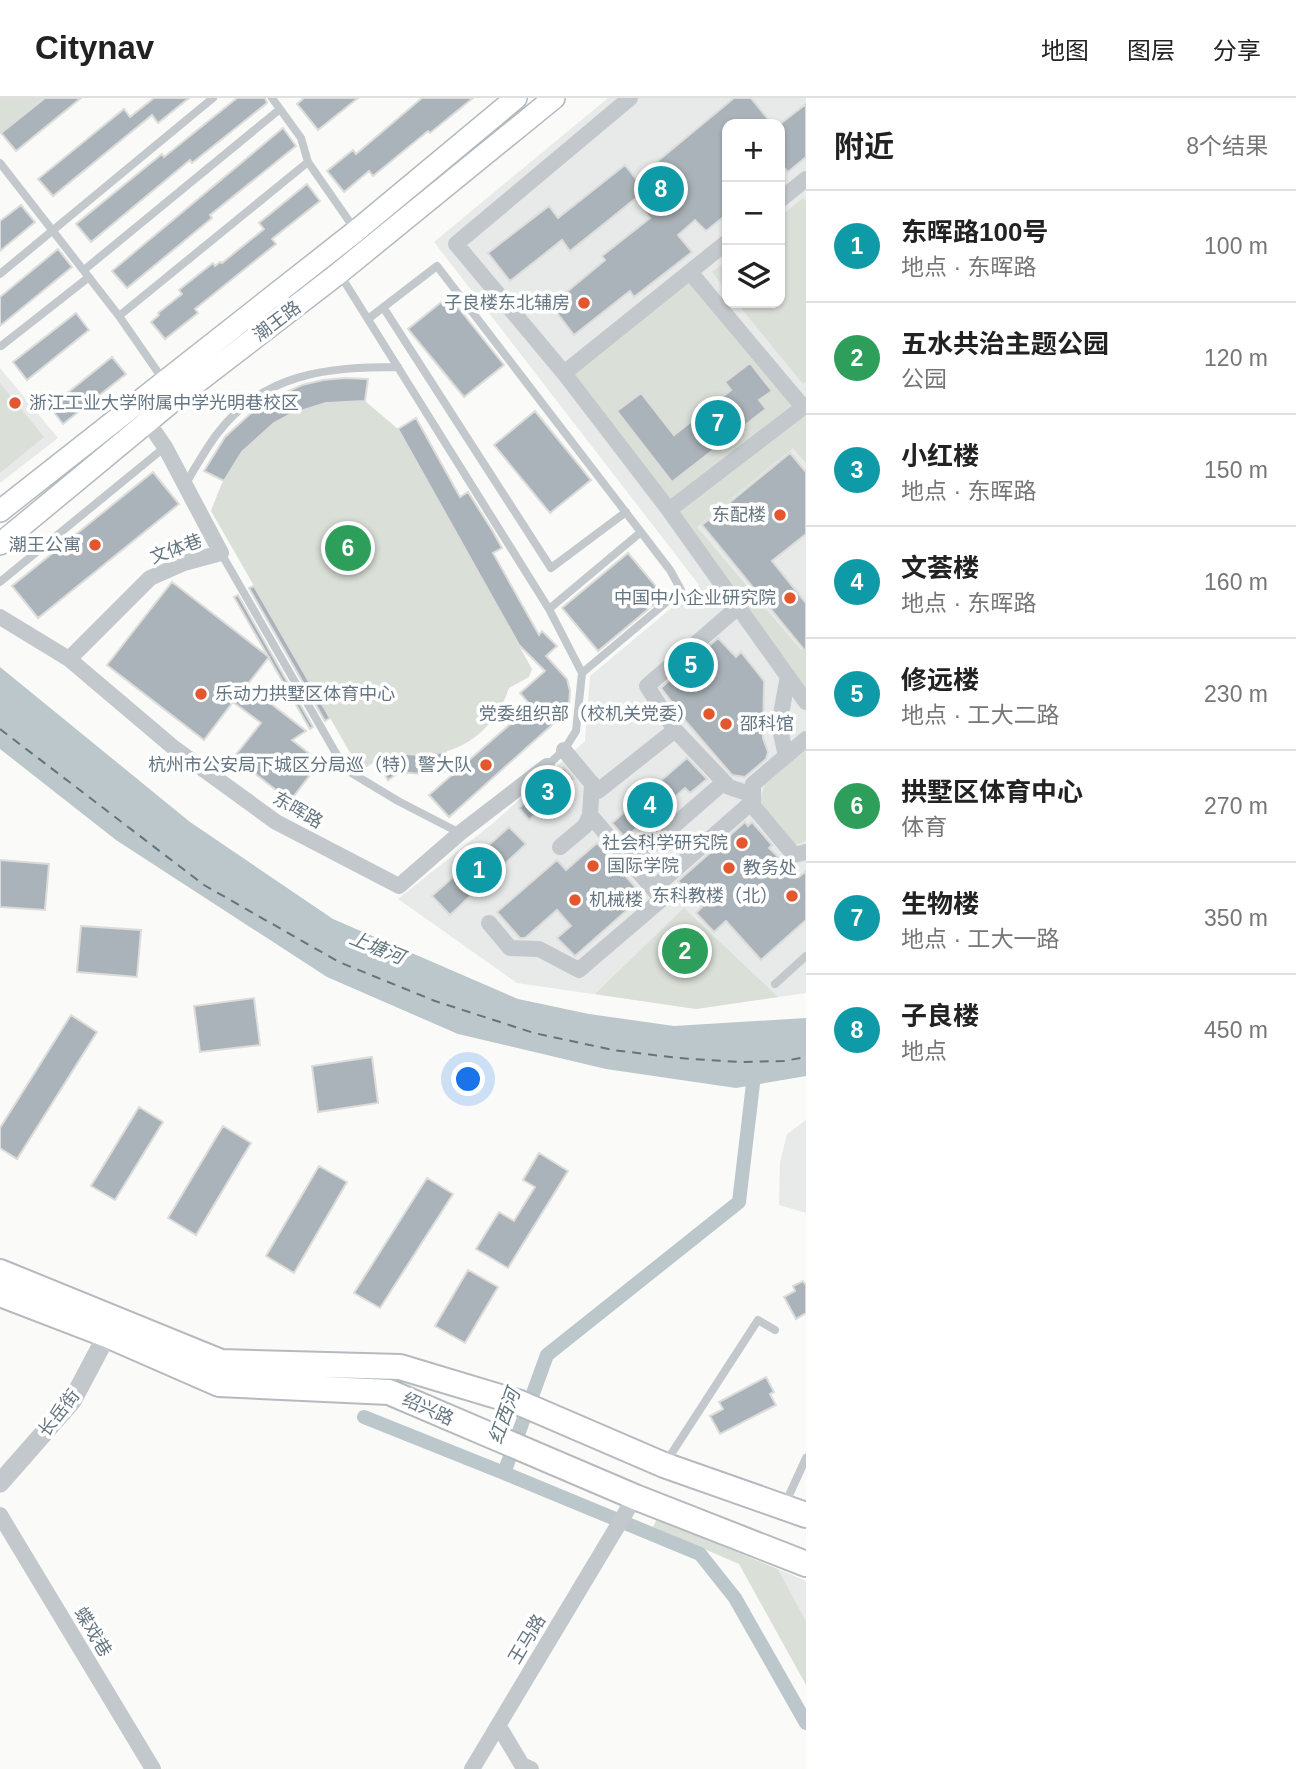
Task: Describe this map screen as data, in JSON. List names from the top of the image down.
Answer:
{
  "streets": {
    "main road": ["潮王路", "绍兴路"],
    "street": [
      "文体巷",
      "东晖路",
      "长岳街",
      "蝶戏巷",
      "王马路"
    ]
  },
  "crossings": [
    ["潮王路", "文体巷"],
    ["文体巷", "东晖路"],
    ["绍兴路", "长岳街"],
    ["绍兴路", "王马路"]
  ],
  "water": ["上塘河", "红西河"],
  "places": [
    "子良楼东北辅房",
    "浙江工业大学附属中学光明巷校区",
    "东配楼",
    "潮王公寓",
    "中国中小企业研究院",
    "乐动力拱墅区体育中心",
    "党委组织部（校机关党委）",
    "邵科馆",
    "杭州市公安局下城区分局巡（特）警大队",
    "社会科学研究院",
    "国际学院",
    "教务处",
    "东科教楼（北）",
    "机械楼"
  ],
  "page": {
    "header": "Citynav",
    "nav": ["地图", "图层", "分享"],
    "heading": ["附近", "8个结果"],
    "map_buttons": ["+", "−"],
    "pins": [
      "8",
      "7",
      "6",
      "5",
      "3",
      "4",
      "1",
      "2"
    ],
    "list": [
      {
        "mark": "1",
        "name": "东晖路100号",
        "note": "地点 · 东晖路",
        "value": "100 m"
      },
      {
        "mark": "2",
        "name": "五水共治主题公园",
        "note": "公园",
        "value": "120 m"
      },
      {
        "mark": "3",
        "name": "小红楼",
        "note": "地点 · 东晖路",
        "value": "150 m"
      },
      {
        "mark": "4",
        "name": "文荟楼",
        "note": "地点 · 东晖路",
        "value": "160 m"
      },
      {
        "mark": "5",
        "name": "修远楼",
        "note": "地点 · 工大二路",
        "value": "230 m"
      },
      {
        "mark": "6",
        "name": "拱墅区体育中心",
        "note": "体育",
        "value": "270 m"
      },
      {
        "mark": "7",
        "name": "生物楼",
        "note": "地点 · 工大一路",
        "value": "350 m"
      },
      {
        "mark": "8",
        "name": "子良楼",
        "note": "地点",
        "value": "450 m"
      }
    ]
  }
}
